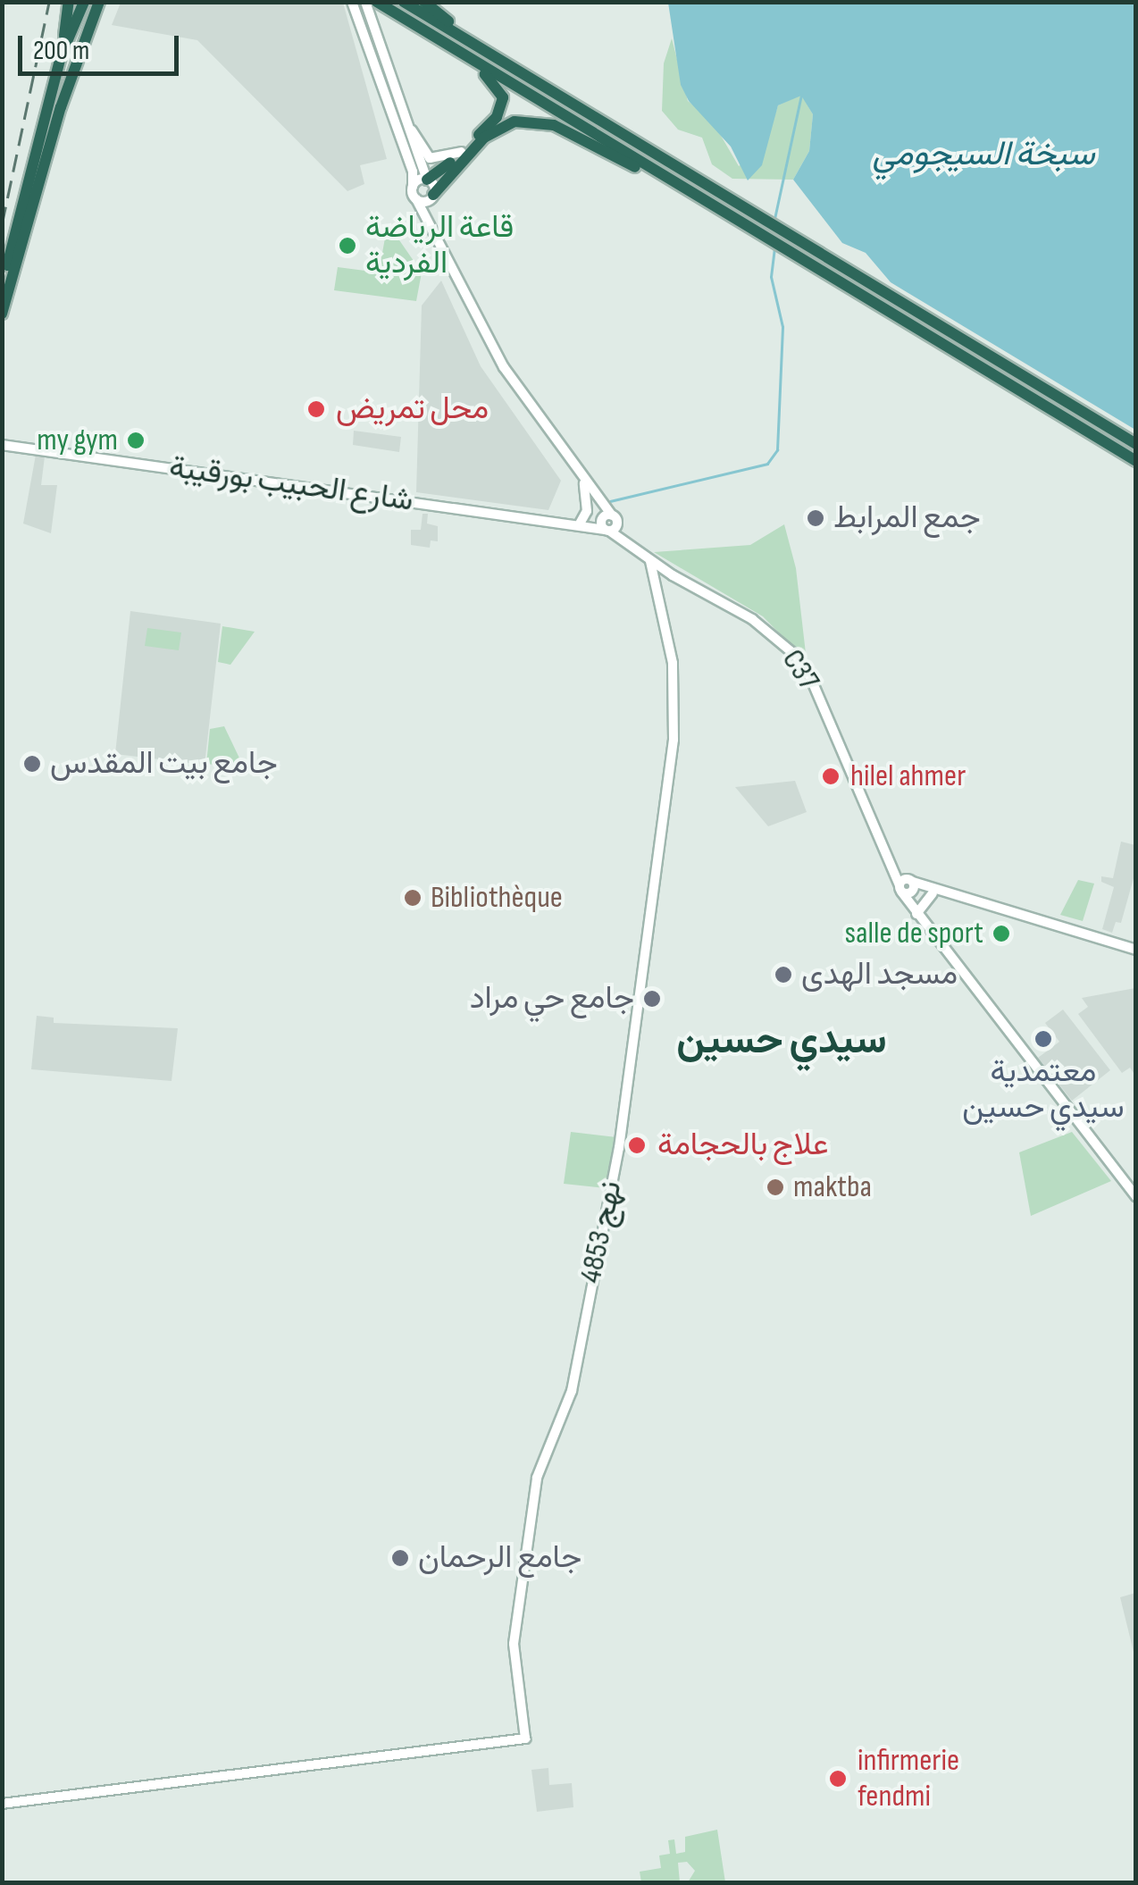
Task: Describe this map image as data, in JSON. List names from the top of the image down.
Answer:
{
  "streets": {
    "main road": ["شارع الحبيب بورقيبة", "C37", "نهج 4853"]
  },
  "crossings": [
    ["شارع الحبيب بورقيبة", "C37"],
    ["C37", "نهج 4853"]
  ],
  "districts": ["سيدي حسين"],
  "water": ["سبخة السيجومي"],
  "places": [
    "قاعة الرياضة الفردية",
    "محل تمريض",
    "my gym",
    "جمع المرابط",
    "جامع بيت المقدس",
    "hilel ahmer",
    "Bibliothèque",
    "salle de sport",
    "مسجد الهدى",
    "جامع حي مراد",
    "معتمدية سيدي حسين",
    "علاج بالحجامة",
    "maktba",
    "جامع الرحمان",
    "infirmerie fendmi"
  ],
  "scale_bar": "200 m"
}
